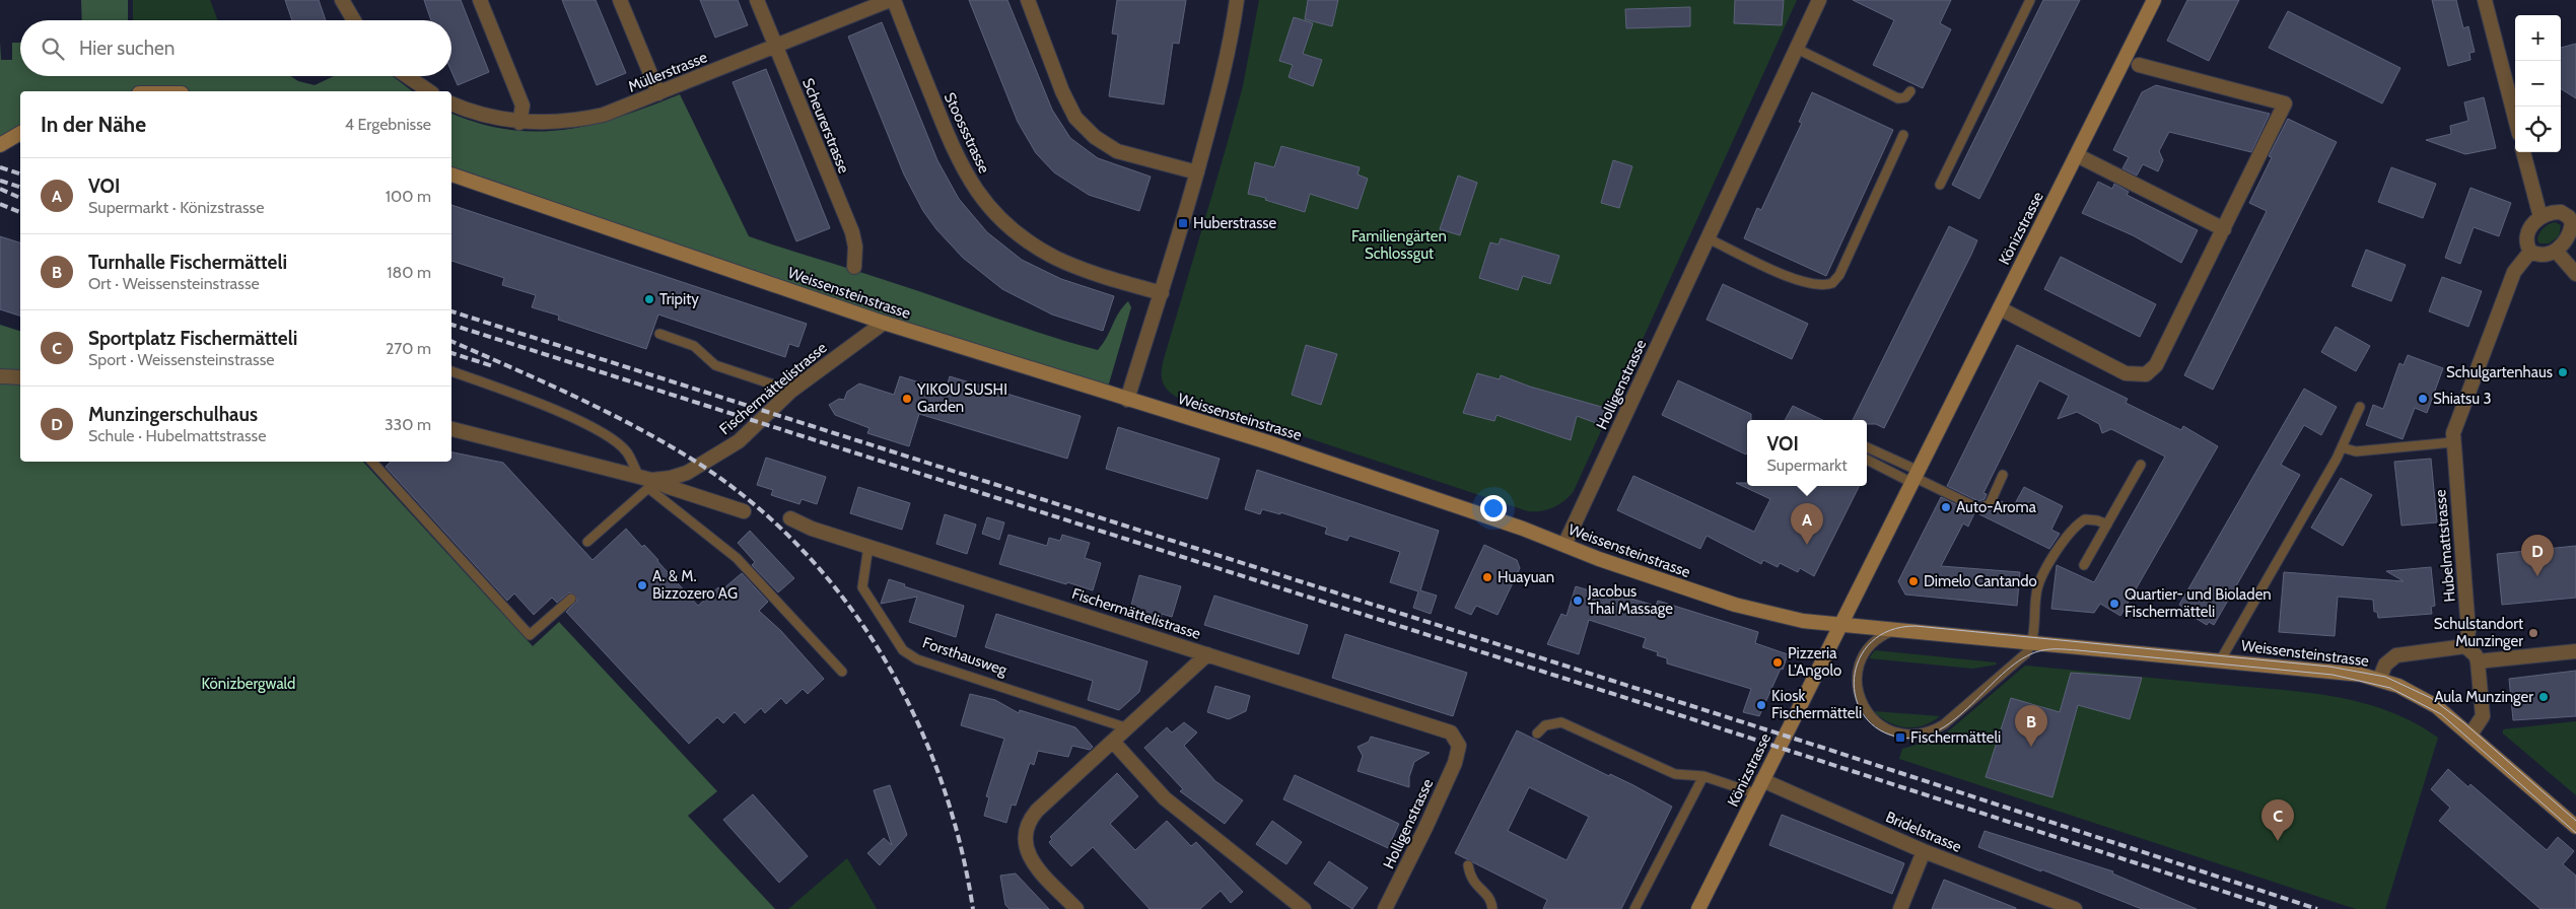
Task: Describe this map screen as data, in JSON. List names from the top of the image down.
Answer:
{
  "streets": {
    "main road": ["Könizstrasse", "Weissensteinstrasse"],
    "street": [
      "Müllerstrasse",
      "Scheurerstrasse",
      "Stoossstrasse",
      "Holligenstrasse",
      "Fischermättelistrasse",
      "Hubelmattstrasse",
      "Bridelstrasse"
    ],
    "lane": ["Forsthausweg"]
  },
  "crossings": [
    ["Müllerstrasse", "Scheurerstrasse"],
    ["Müllerstrasse", "Stoossstrasse"],
    ["Könizstrasse", "Weissensteinstrasse"],
    ["Könizstrasse", "Bridelstrasse"],
    ["Weissensteinstrasse", "Holligenstrasse"],
    ["Weissensteinstrasse", "Fischermättelistrasse"],
    ["Holligenstrasse", "Fischermättelistrasse"],
    ["Fischermättelistrasse", "Forsthausweg"]
  ],
  "parks": ["Familiengärten Schlossgut", "Könizbergwald"],
  "places": {
    "transit": ["Huberstrasse", "Fischermätteli"],
    "other": [
      "Tripity",
      "Schulgartenhaus",
      "YIKOU SUSHI Garden",
      "Shiatsu 3",
      "Auto-Aroma",
      "Huayuan",
      "Dimelo Cantando",
      "A. & M. Bizzozero AG",
      "Jacobus Thai Massage",
      "Quartier- und Bioladen Fischermätteli",
      "Schulstandort Munzinger",
      "Pizzeria L'Angolo",
      "Aula Munzinger",
      "Kiosk Fischermätteli"
    ]
  },
  "page": {
    "map_buttons": ["+", "−"],
    "search": "Hier suchen",
    "heading": ["In der Nähe", "4 Ergebnisse"],
    "list": [
      {
        "mark": "A",
        "name": "VOI",
        "note": "Supermarkt · Könizstrasse",
        "value": "100 m"
      },
      {
        "mark": "B",
        "name": "Turnhalle Fischermätteli",
        "note": "Ort · Weissensteinstrasse",
        "value": "180 m"
      },
      {
        "mark": "C",
        "name": "Sportplatz Fischermätteli",
        "note": "Sport · Weissensteinstrasse",
        "value": "270 m"
      },
      {
        "mark": "D",
        "name": "Munzingerschulhaus",
        "note": "Schule · Hubelmattstrasse",
        "value": "330 m"
      }
    ],
    "popup": ["VOI", "Supermarkt"],
    "pins": [
      "A",
      "D",
      "B",
      "C"
    ]
  }
}
